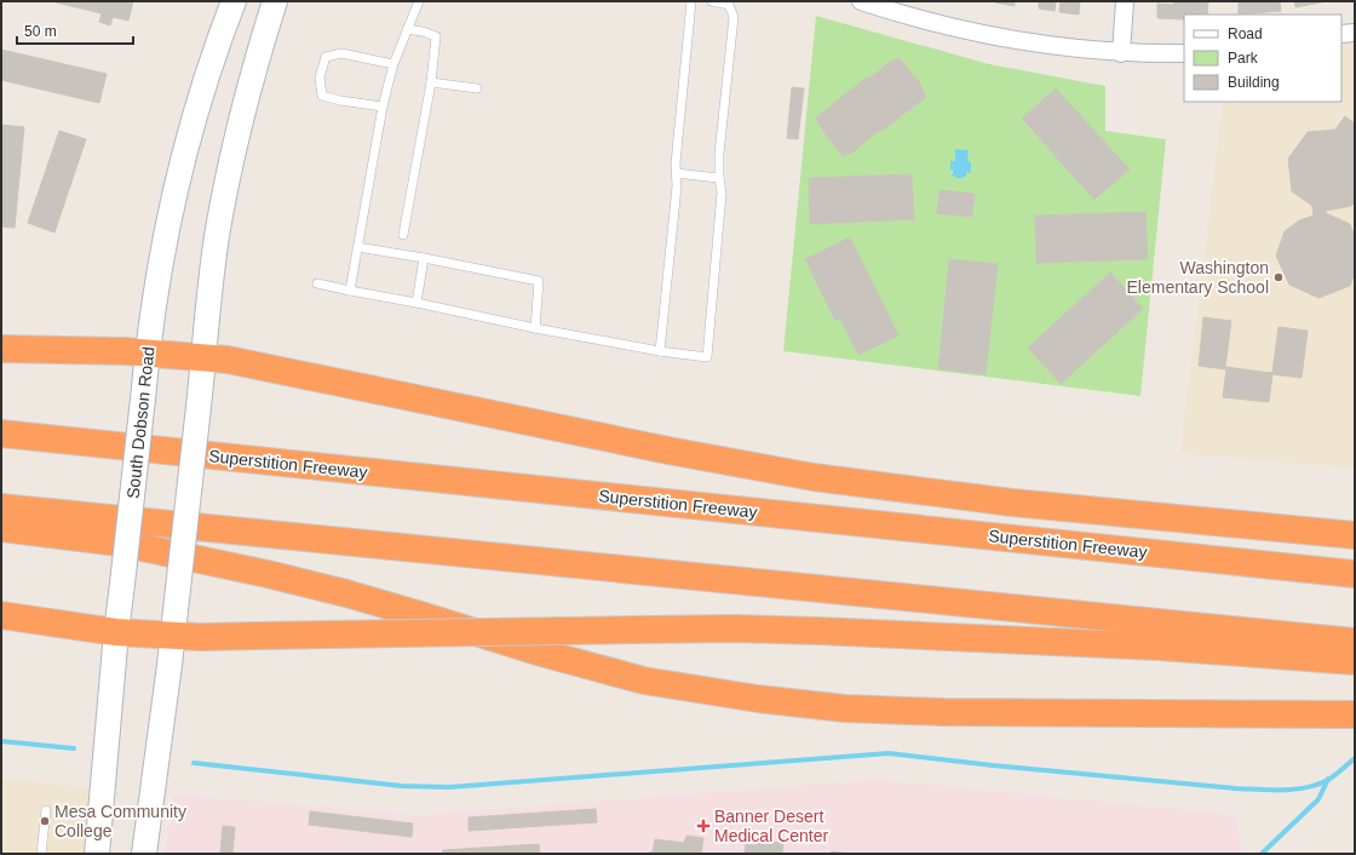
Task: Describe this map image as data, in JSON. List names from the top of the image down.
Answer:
{
  "streets": {
    "highway": ["Superstition Freeway"],
    "main road": ["South Dobson Road"]
  },
  "places": {
    "other": ["Washington Elementary School", "Mesa Community College"],
    "health": ["Banner Desert Medical Center"]
  },
  "legend": ["Road", "Park", "Building"],
  "scale_bar": "50 m"
}
